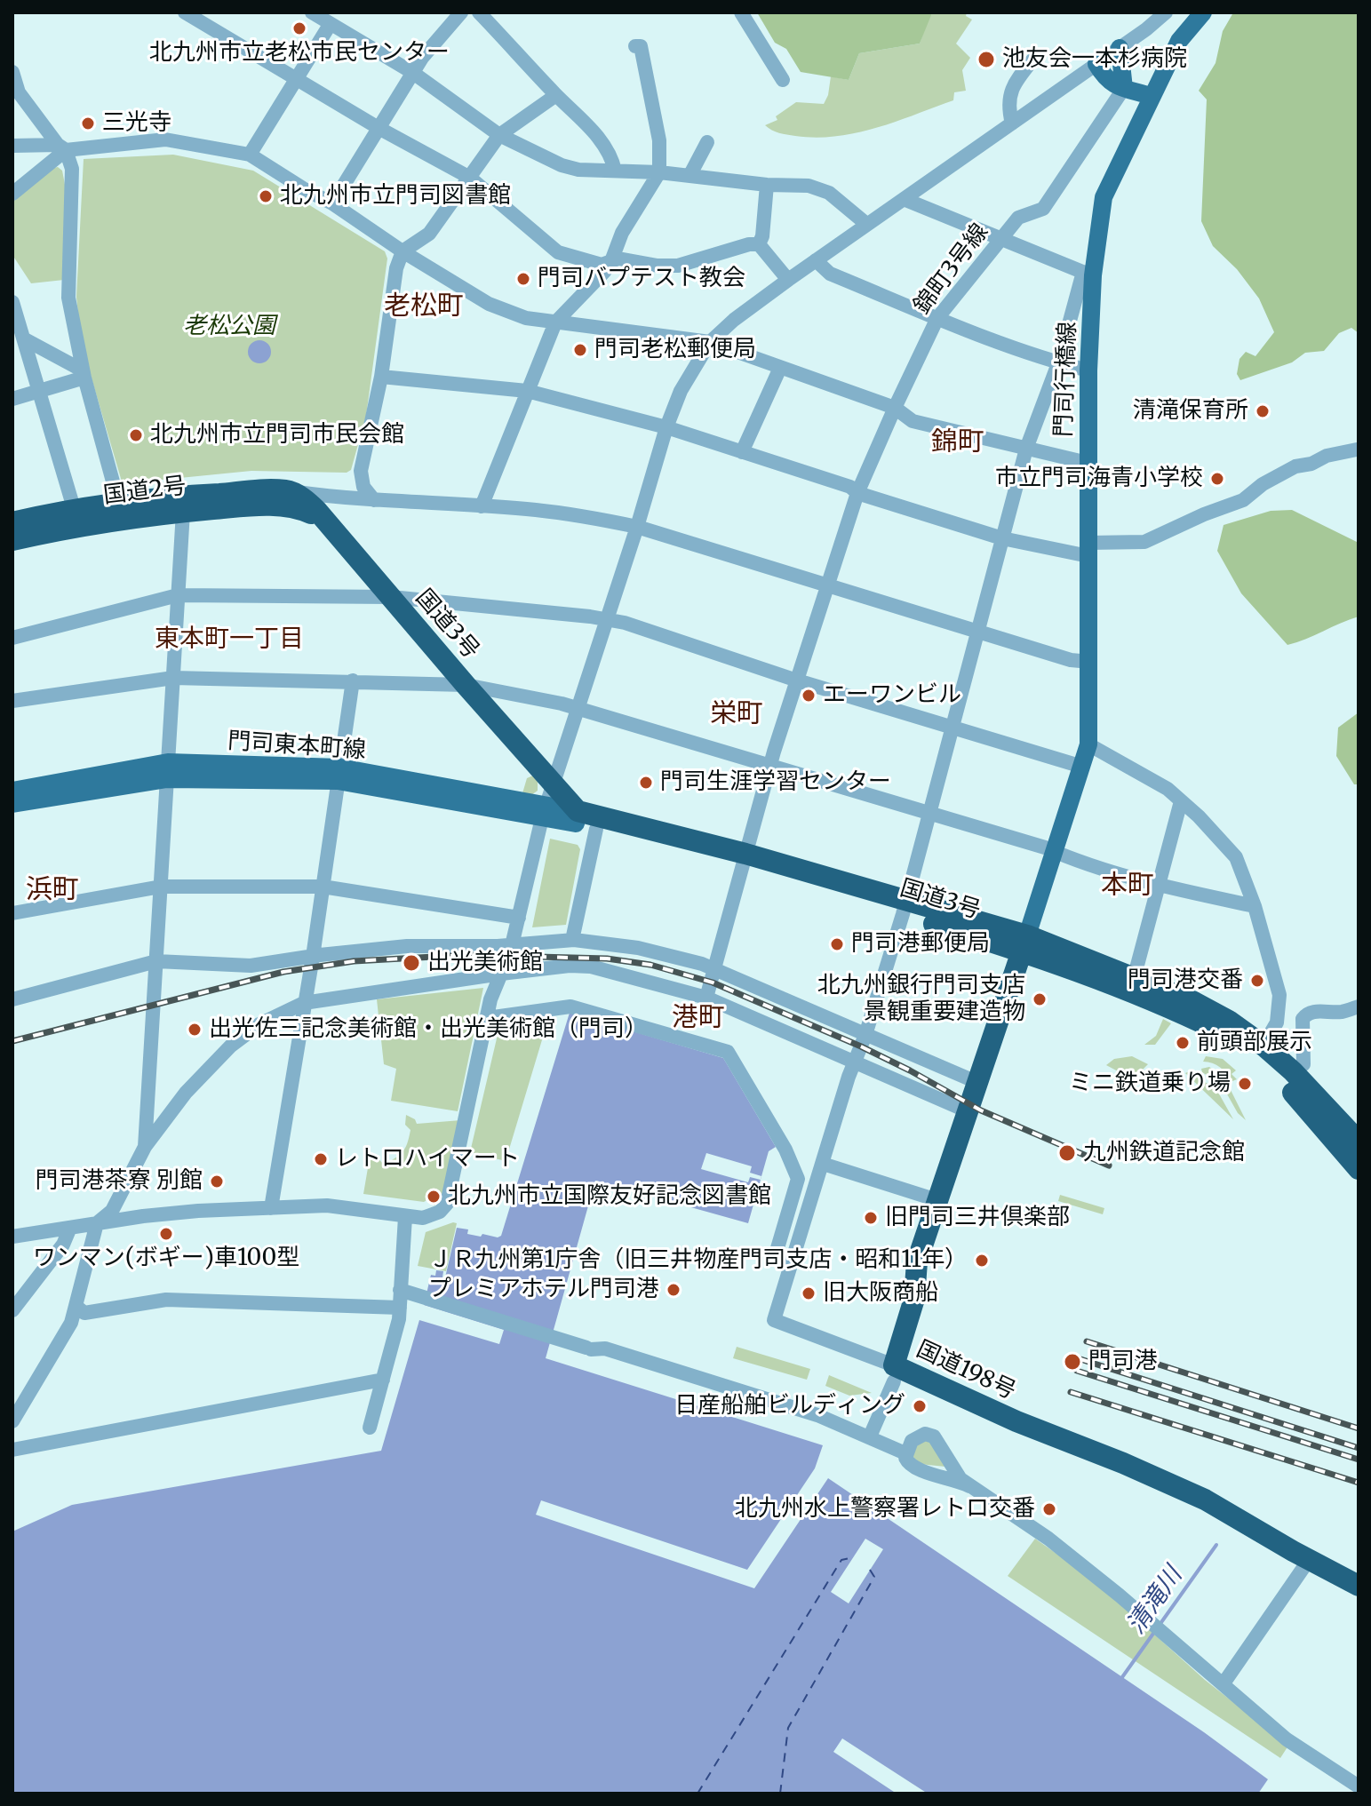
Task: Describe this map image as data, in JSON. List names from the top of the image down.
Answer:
{
  "streets": {
    "highway": ["国道2号", "国道3号", "国道198号"],
    "main road": ["門司行橋線", "門司東本町線"],
    "street": ["錦町3号線"]
  },
  "crossings": [
    ["錦町3号線", "国道3号"],
    ["門司行橋線", "国道3号"],
    ["門司行橋線", "国道198号"],
    ["国道2号", "国道3号"],
    ["国道3号", "門司東本町線"],
    ["国道3号", "国道198号"]
  ],
  "districts": [
    "老松町",
    "錦町",
    "東本町一丁目",
    "栄町",
    "本町",
    "浜町",
    "港町"
  ],
  "water": ["清滝川"],
  "parks": ["老松公園"],
  "places": [
    "北九州市立老松市民センター",
    "池友会一本杉病院",
    "三光寺",
    "北九州市立門司図書館",
    "門司バプテスト教会",
    "門司老松郵便局",
    "清滝保育所",
    "北九州市立門司市民会館",
    "市立門司海青小学校",
    "エーワンビル",
    "門司生涯学習センター",
    "門司港郵便局",
    "出光美術館",
    "門司港交番",
    "北九州銀行門司支店 景観重要建造物",
    "出光佐三記念美術館・出光美術館（門司）",
    "前頭部展示",
    "ミニ鉄道乗り場",
    "九州鉄道記念館",
    "レトロハイマート",
    "門司港茶寮 別館",
    "北九州市立国際友好記念図書館",
    "旧門司三井倶楽部",
    "ワンマン(ボギー)車100型",
    "ＪＲ九州第1庁舎（旧三井物産門司支店・昭和11年）",
    "プレミアホテル門司港",
    "旧大阪商船",
    "門司港",
    "日産船舶ビルディング",
    "北九州水上警察署レトロ交番"
  ]
}
